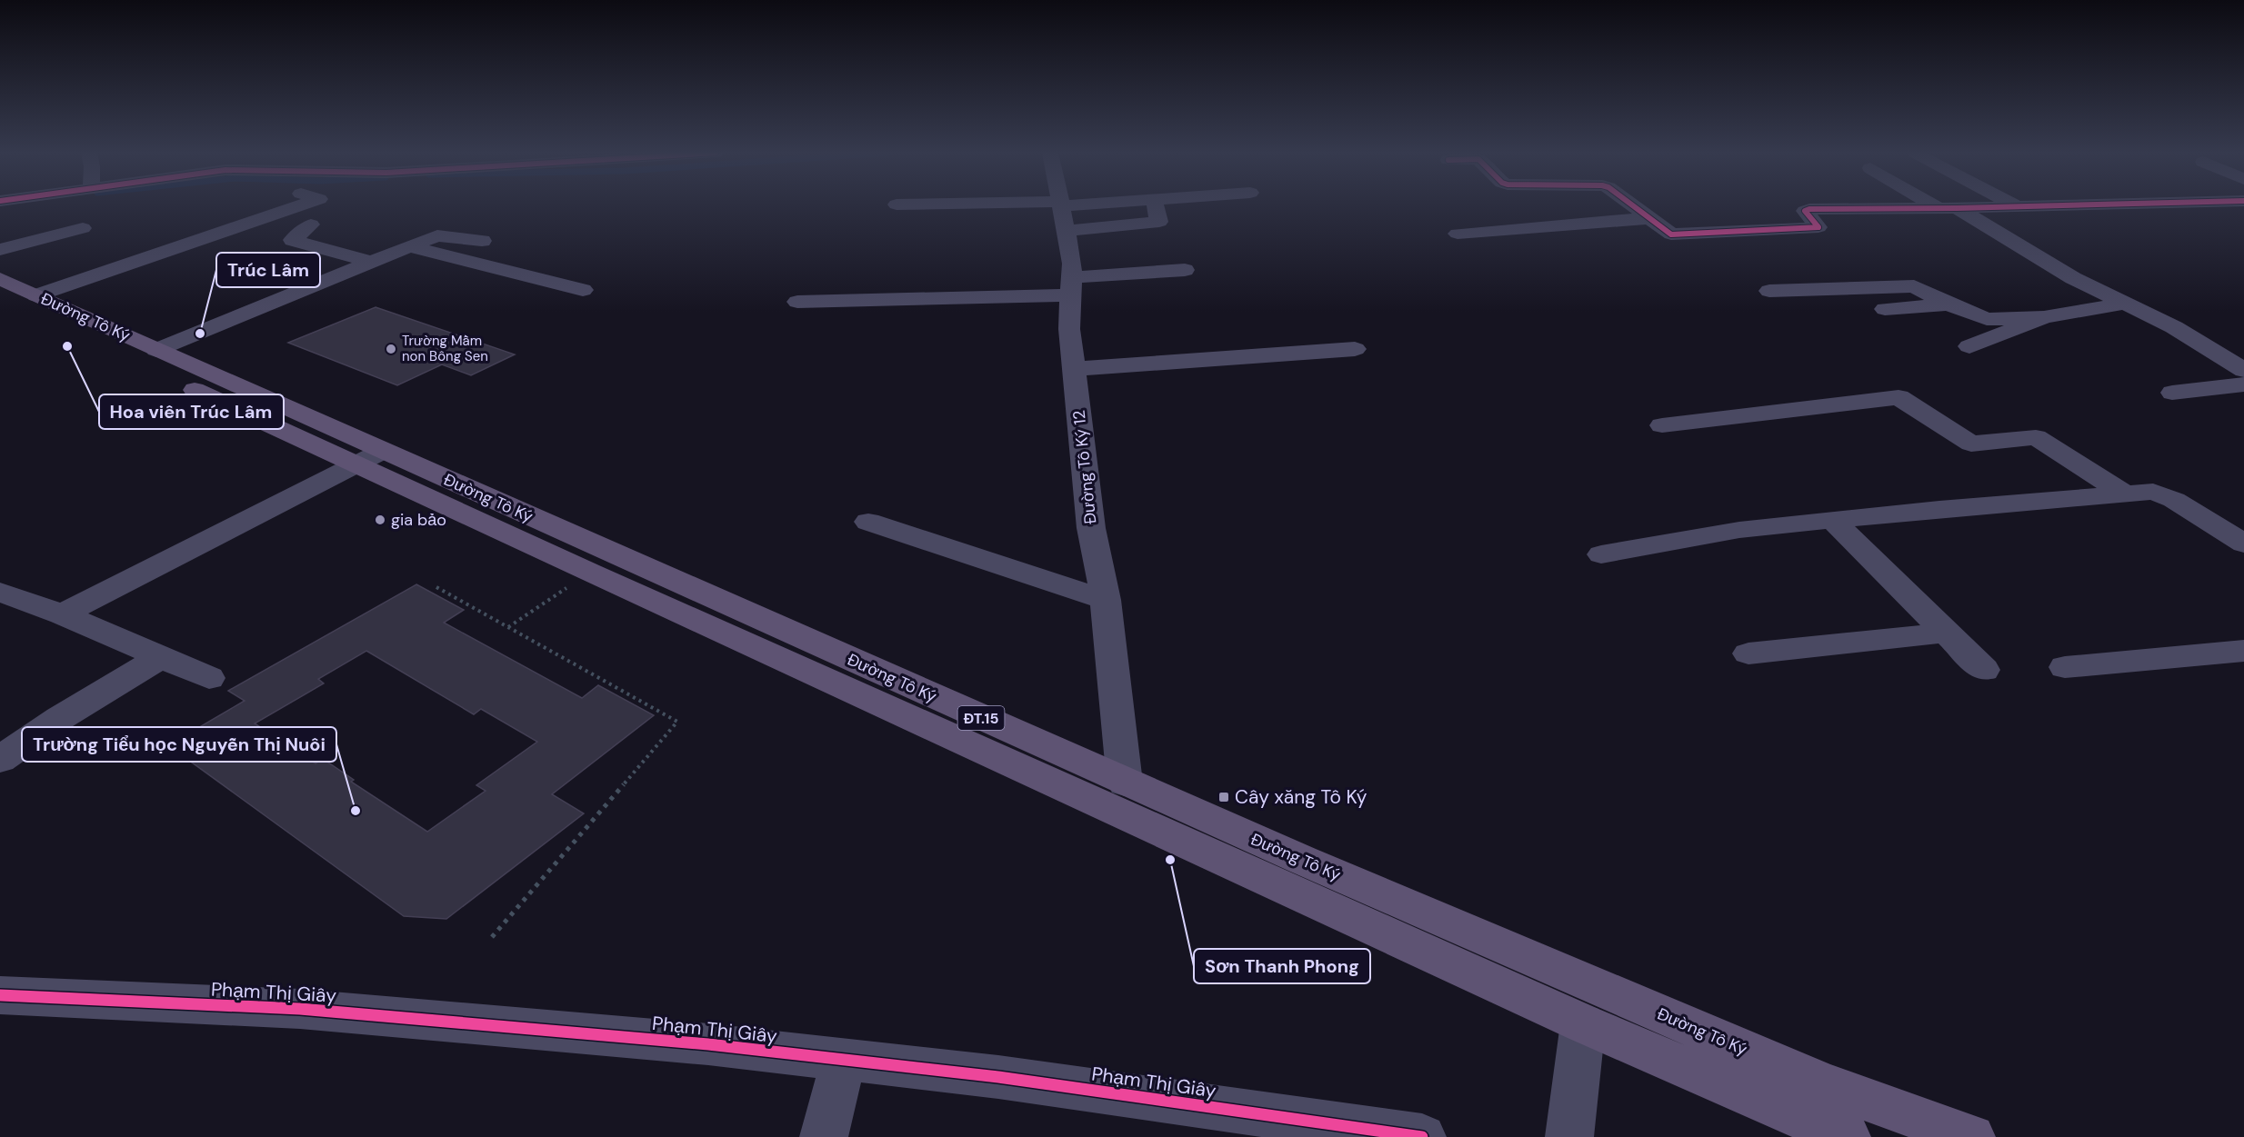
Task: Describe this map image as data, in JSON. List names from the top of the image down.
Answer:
{
  "streets": {
    "main road": ["Đường Tô Ký", "ĐT.15"],
    "street": ["Đường Tô Ký 12", "Phạm Thị Giây"]
  },
  "crossings": [
    ["Đường Tô Ký", "Đường Tô Ký 12"]
  ],
  "places": {
    "other": [
      "Trúc Lâm",
      "Hoa viên Trúc Lâm",
      "Trường Mầm non Bông Sen",
      "gia bảo",
      "Trường Tiểu học Nguyễn Thị Nuôi",
      "Sơn Thanh Phong"
    ],
    "transit": ["Cây xăng Tô Ký"]
  }
}
